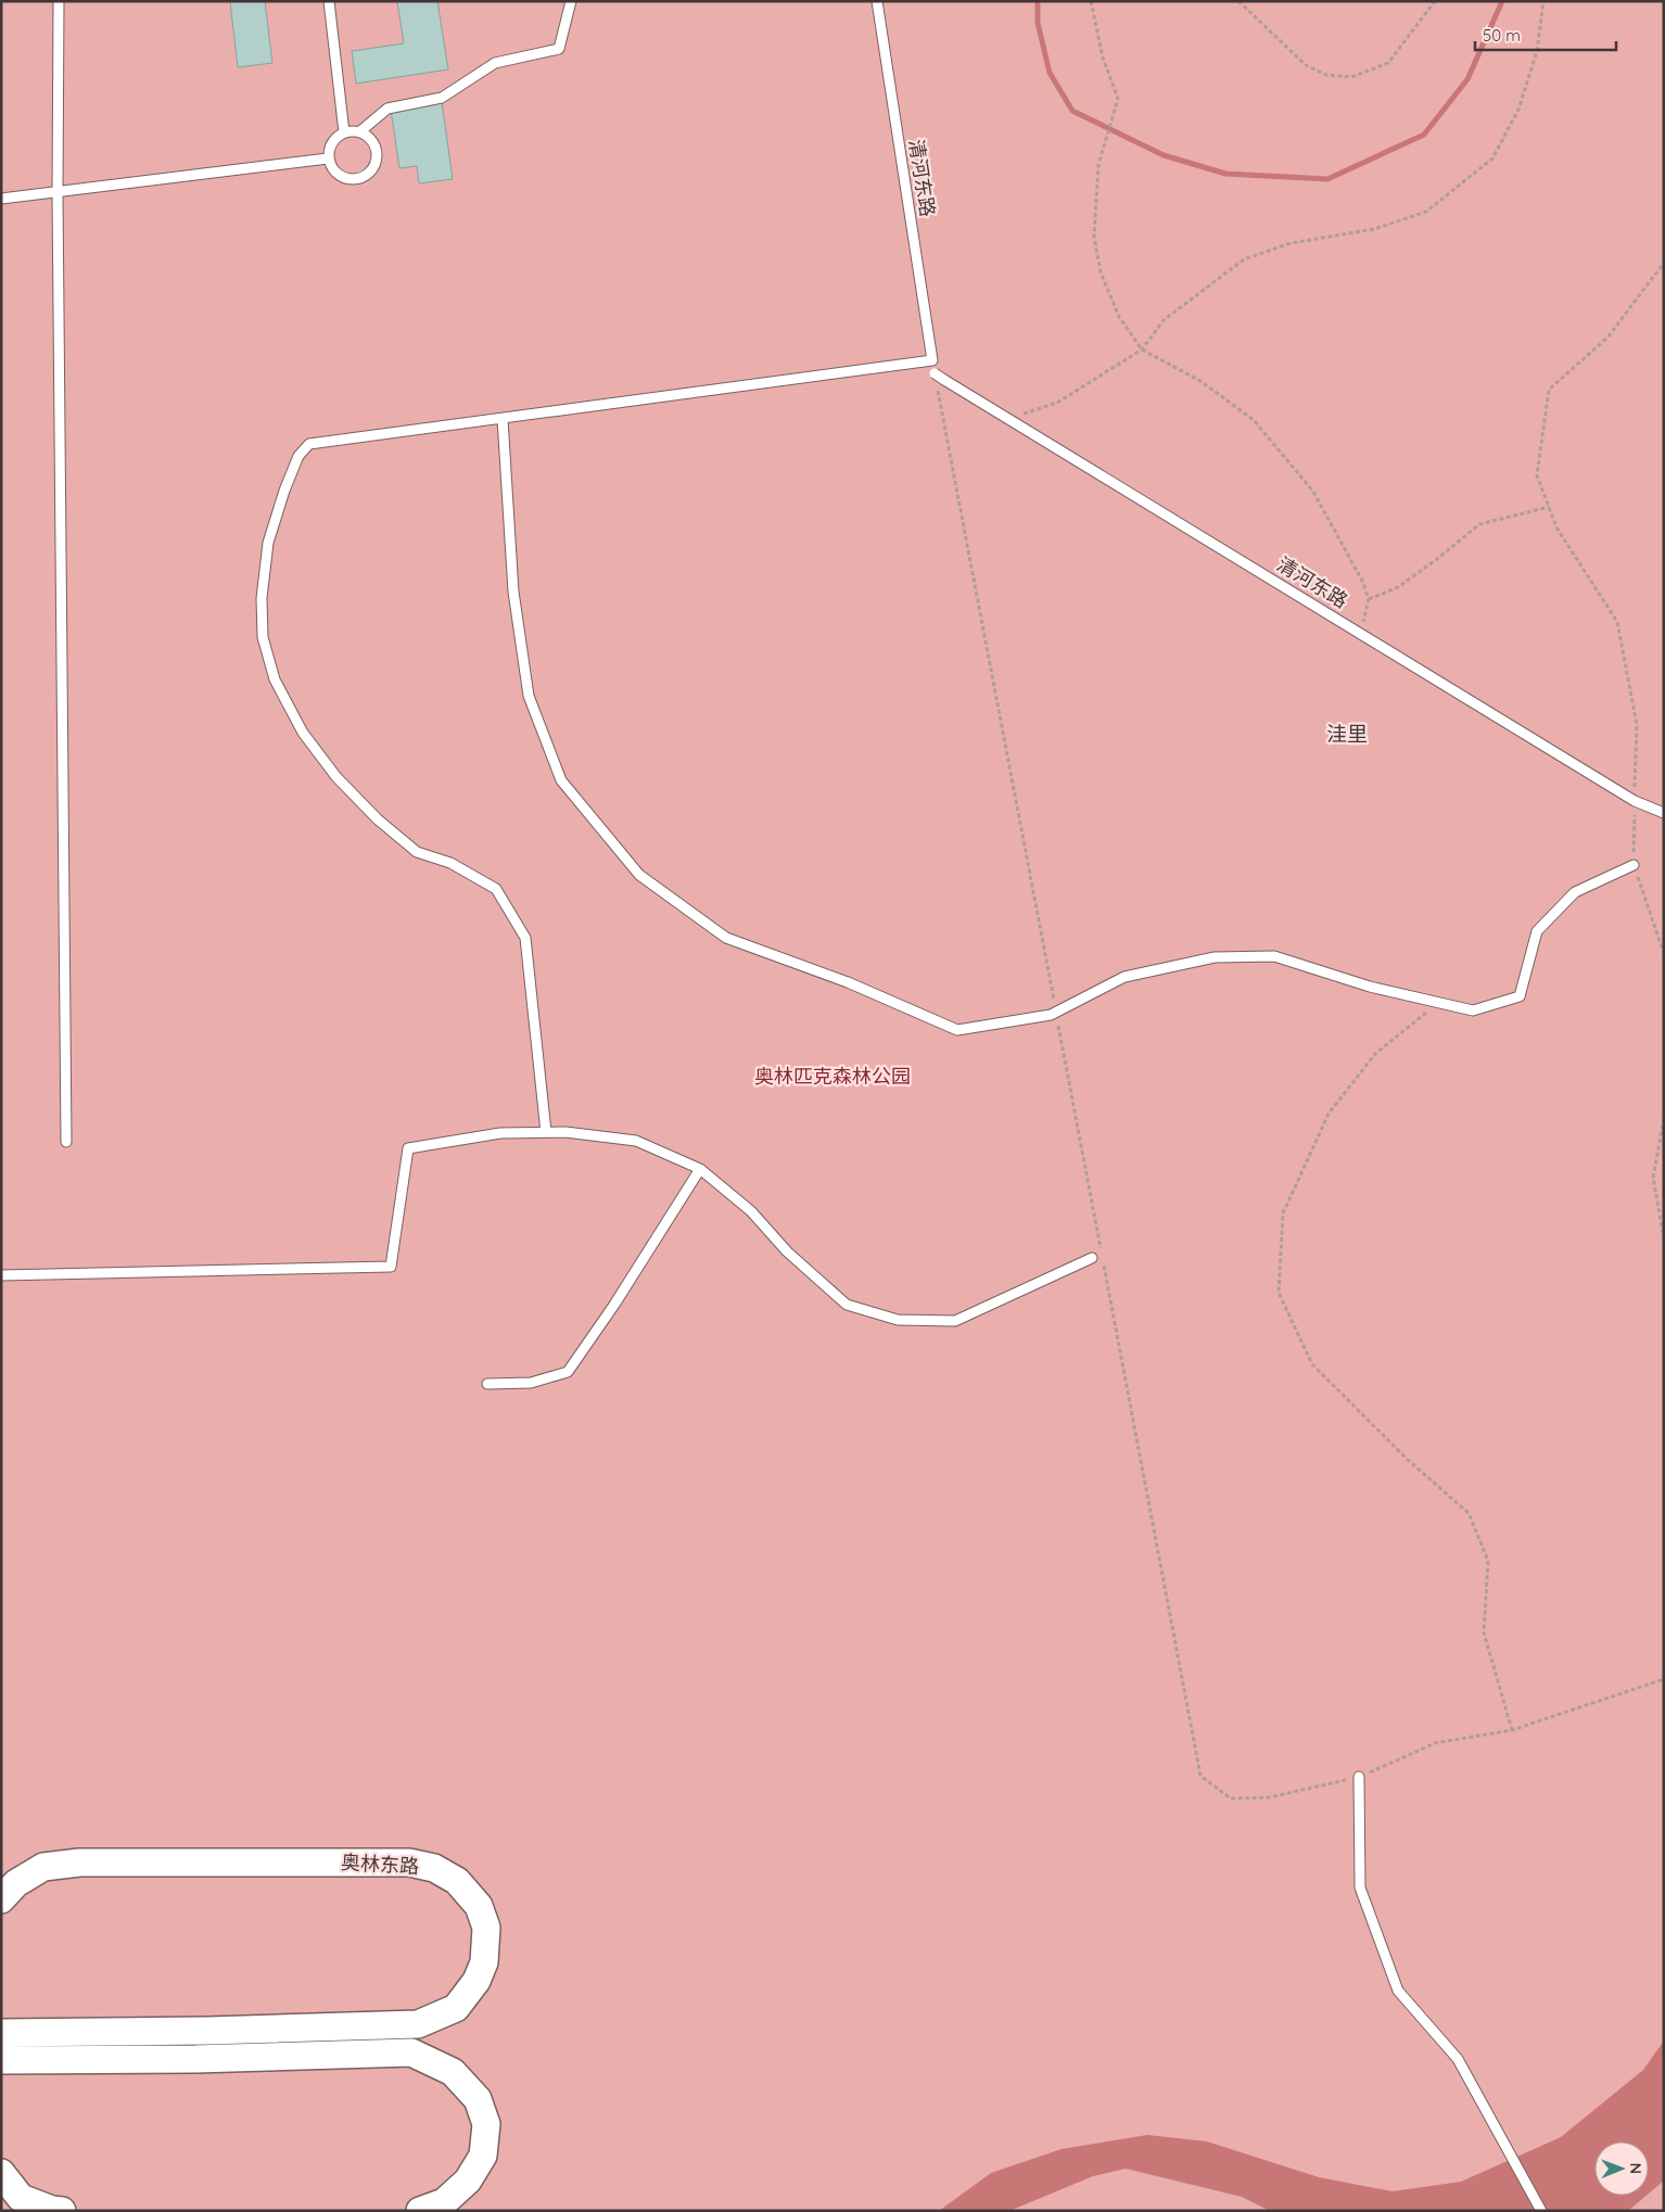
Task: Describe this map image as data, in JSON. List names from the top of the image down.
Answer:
{
  "streets": {
    "main road": ["奥林东路"],
    "lane": ["清河东路"]
  },
  "districts": ["洼里"],
  "parks": ["奥林匹克森林公园"],
  "scale_bar": "50 m",
  "north": "right"
}
